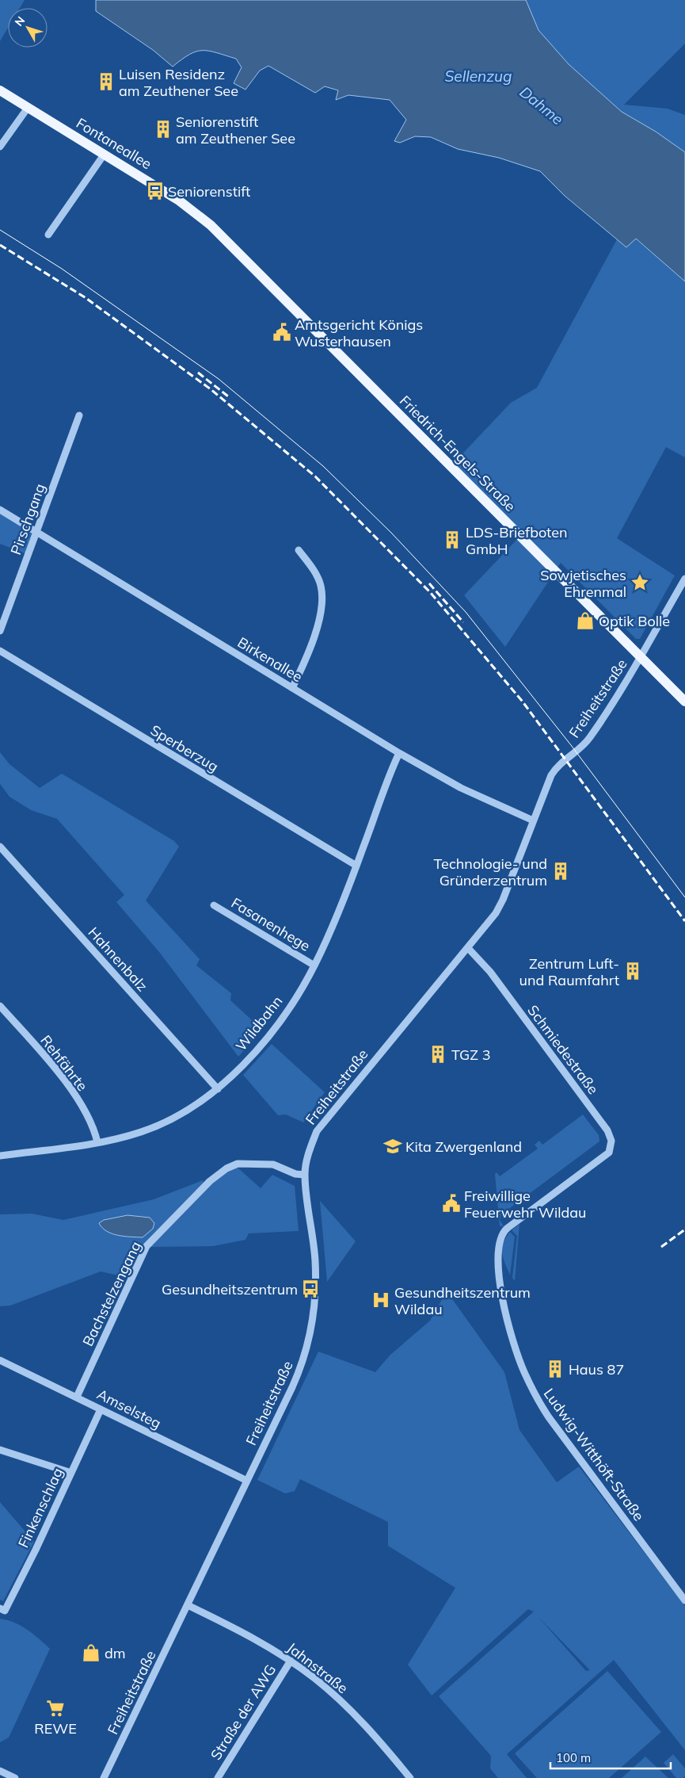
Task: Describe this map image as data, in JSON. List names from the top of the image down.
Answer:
{
  "streets": {
    "main road": ["Fontaneallee", "Friedrich-Engels-Straße"],
    "street": [
      "Pirschgang",
      "Birkenallee",
      "Freiheitstraße",
      "Sperberzug",
      "Fasanenhege",
      "Hahnenbalz",
      "Wildbahn",
      "Schmiedestraße",
      "Rehfährte",
      "Bachstelzengang",
      "Amselsteg",
      "Ludwig-Witthöft-Straße",
      "Finkenschlag",
      "Jahnstraße",
      "Straße der AWG"
    ]
  },
  "crossings": [
    ["Fontaneallee", "Friedrich-Engels-Straße"],
    ["Friedrich-Engels-Straße", "Freiheitstraße"],
    ["Pirschgang", "Birkenallee"],
    ["Birkenallee", "Freiheitstraße"],
    ["Birkenallee", "Wildbahn"],
    ["Freiheitstraße", "Schmiedestraße"],
    ["Freiheitstraße", "Bachstelzengang"],
    ["Freiheitstraße", "Amselsteg"],
    ["Freiheitstraße", "Jahnstraße"],
    ["Sperberzug", "Wildbahn"],
    ["Fasanenhege", "Wildbahn"],
    ["Hahnenbalz", "Wildbahn"],
    ["Wildbahn", "Rehfährte"],
    ["Schmiedestraße", "Ludwig-Witthöft-Straße"],
    ["Bachstelzengang", "Amselsteg"],
    ["Amselsteg", "Finkenschlag"],
    ["Jahnstraße", "Straße der AWG"]
  ],
  "water": ["Sellenzug", "Dahme"],
  "places": {
    "building": [
      "Luisen Residenz am Zeuthener See",
      "Seniorenstift am Zeuthener See",
      "LDS-Briefboten GmbH",
      "Technologie- und Gründerzentrum",
      "Zentrum Luft- und Raumfahrt",
      "TGZ 3",
      "Haus 87"
    ],
    "bus stop": ["Seniorenstift", "Gesundheitszentrum"],
    "public building": ["Amtsgericht Königs Wusterhausen", "Freiwillige Feuerwehr Wildau"],
    "place": ["Sowjetisches Ehrenmal"],
    "shop": ["Optik Bolle", "dm"],
    "school or university": ["Kita Zwergenland"],
    "hospital": ["Gesundheitszentrum Wildau"],
    "supermarket": ["REWE"]
  },
  "scale_bar": "100 m",
  "north": "top left"
}
